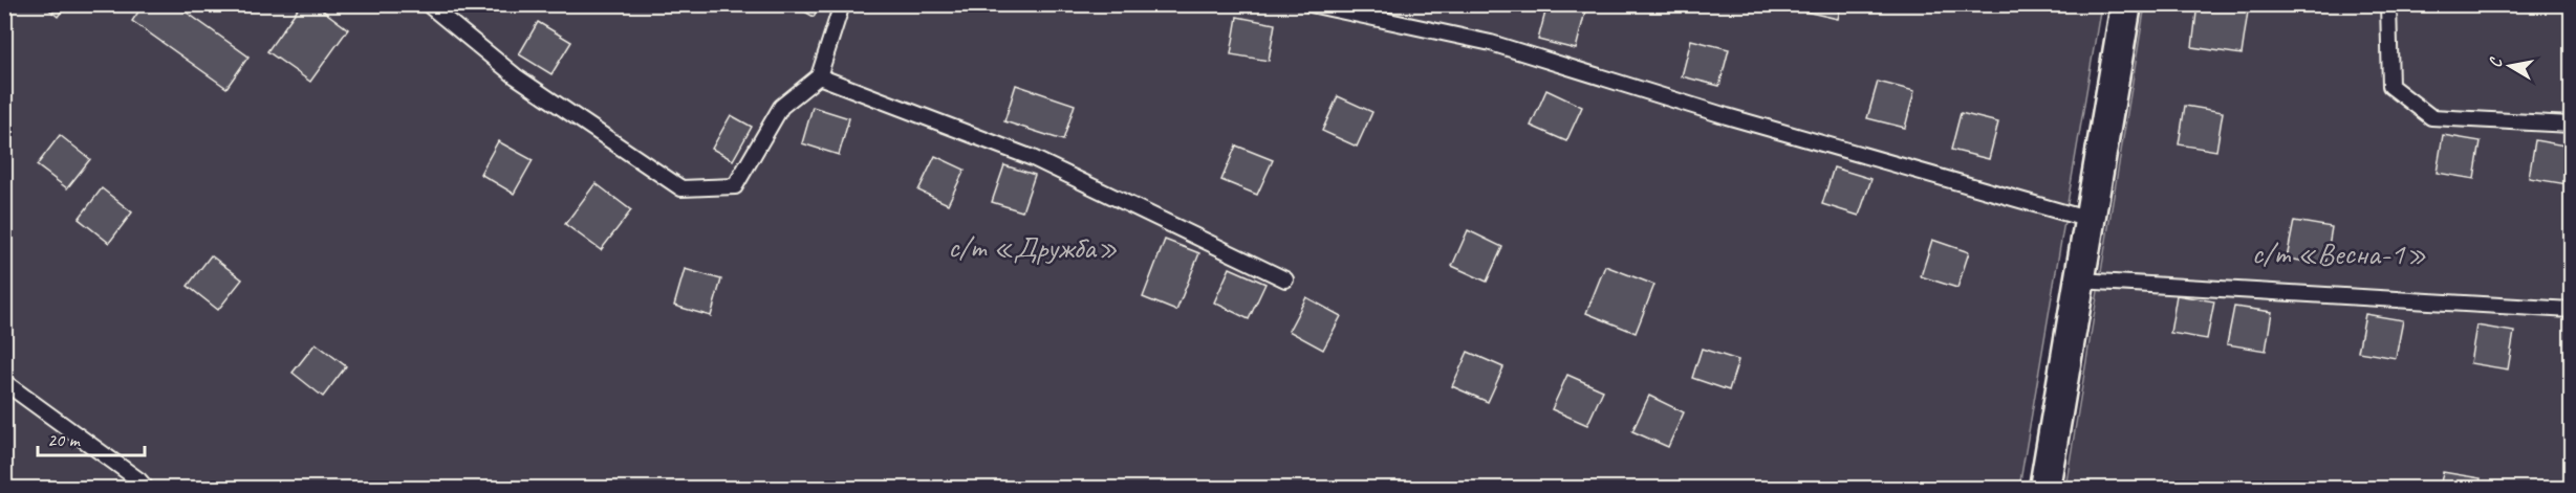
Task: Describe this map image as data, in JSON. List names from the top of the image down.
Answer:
{
  "parks": ["с/т «Дружба»", "с/т «Весна-1»"],
  "scale_bar": "20 m",
  "north": "left"
}
